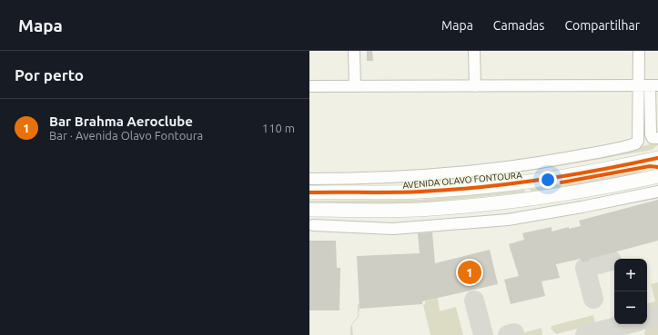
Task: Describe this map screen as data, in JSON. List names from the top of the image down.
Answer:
{
  "streets": {
    "main road": ["AVENIDA OLAVO FONTOURA"]
  },
  "page": {
    "header": "Mapa",
    "nav": ["Mapa", "Camadas", "Compartilhar"],
    "heading": "Por perto",
    "list": [
      {
        "mark": "1",
        "name": "Bar Brahma Aeroclube",
        "note": "Bar · Avenida Olavo Fontoura",
        "value": "110 m"
      }
    ],
    "map_buttons": ["+", "−"],
    "pins": "1"
  }
}
